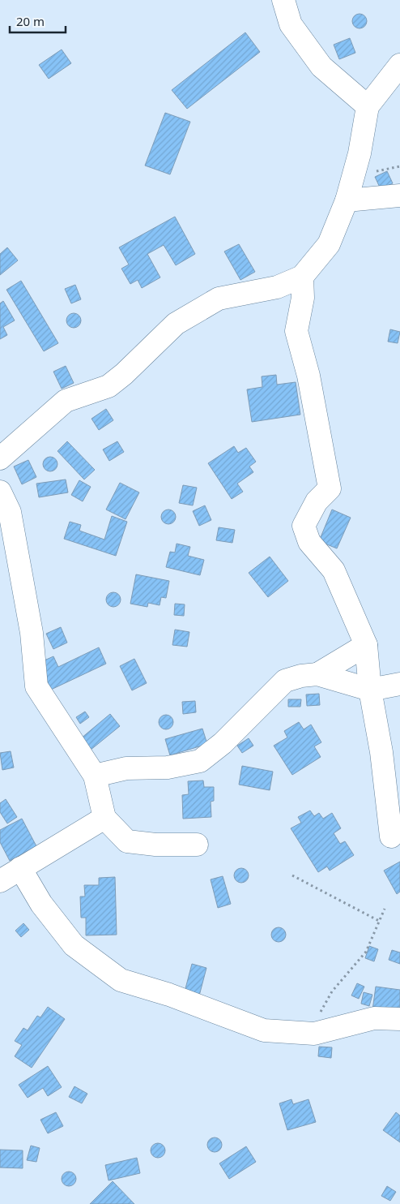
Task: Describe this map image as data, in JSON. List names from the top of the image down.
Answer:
{
  "scale_bar": "20 m"
}
